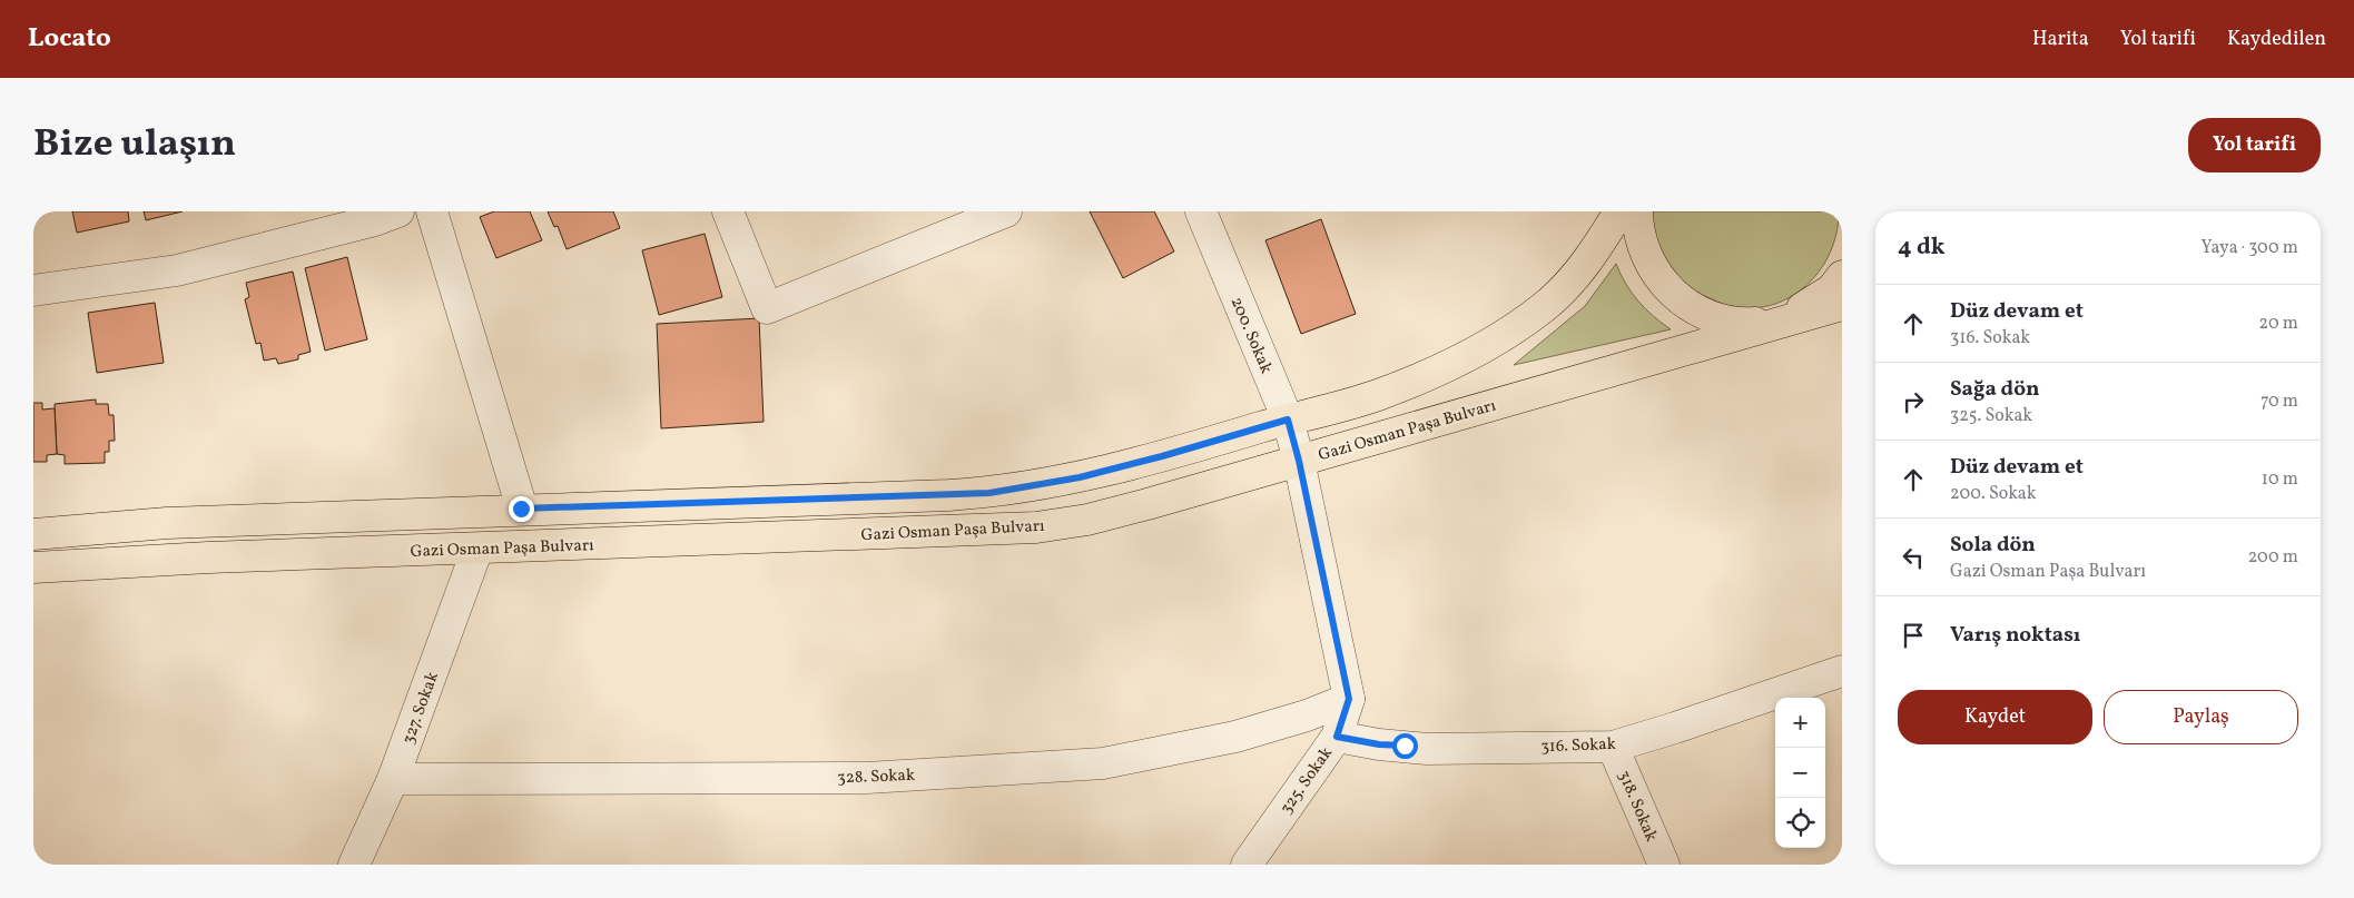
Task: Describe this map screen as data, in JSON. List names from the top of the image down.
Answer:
{
  "streets": {
    "main road": ["Gazi Osman Paşa Bulvarı"],
    "street": [
      "200. Sokak",
      "327. Sokak",
      "316. Sokak",
      "328. Sokak",
      "325. Sokak",
      "318. Sokak"
    ]
  },
  "crossings": [
    ["200. Sokak", "Gazi Osman Paşa Bulvarı"],
    ["200. Sokak", "325. Sokak"],
    ["Gazi Osman Paşa Bulvarı", "327. Sokak"],
    ["Gazi Osman Paşa Bulvarı", "325. Sokak"],
    ["327. Sokak", "328. Sokak"],
    ["316. Sokak", "325. Sokak"],
    ["316. Sokak", "318. Sokak"],
    ["328. Sokak", "325. Sokak"]
  ],
  "page": {
    "header": "Locato",
    "nav": ["Harita", "Yol tarifi", "Kaydedilen"],
    "title": "Bize ulaşın",
    "buttons": [
      "Yol tarifi",
      ["Kaydet", "Paylaş"]
    ],
    "heading": ["4 dk", "Yaya · 300 m"],
    "list": [
      ["Düz devam et", "316. Sokak", "20 m"],
      ["Sağa dön", "325. Sokak", "70 m"],
      ["Düz devam et", "200. Sokak", "10 m"],
      ["Sola dön", "Gazi Osman Paşa Bulvarı", "200 m"],
      "Varış noktası"
    ],
    "map_buttons": ["+", "−"]
  }
}
